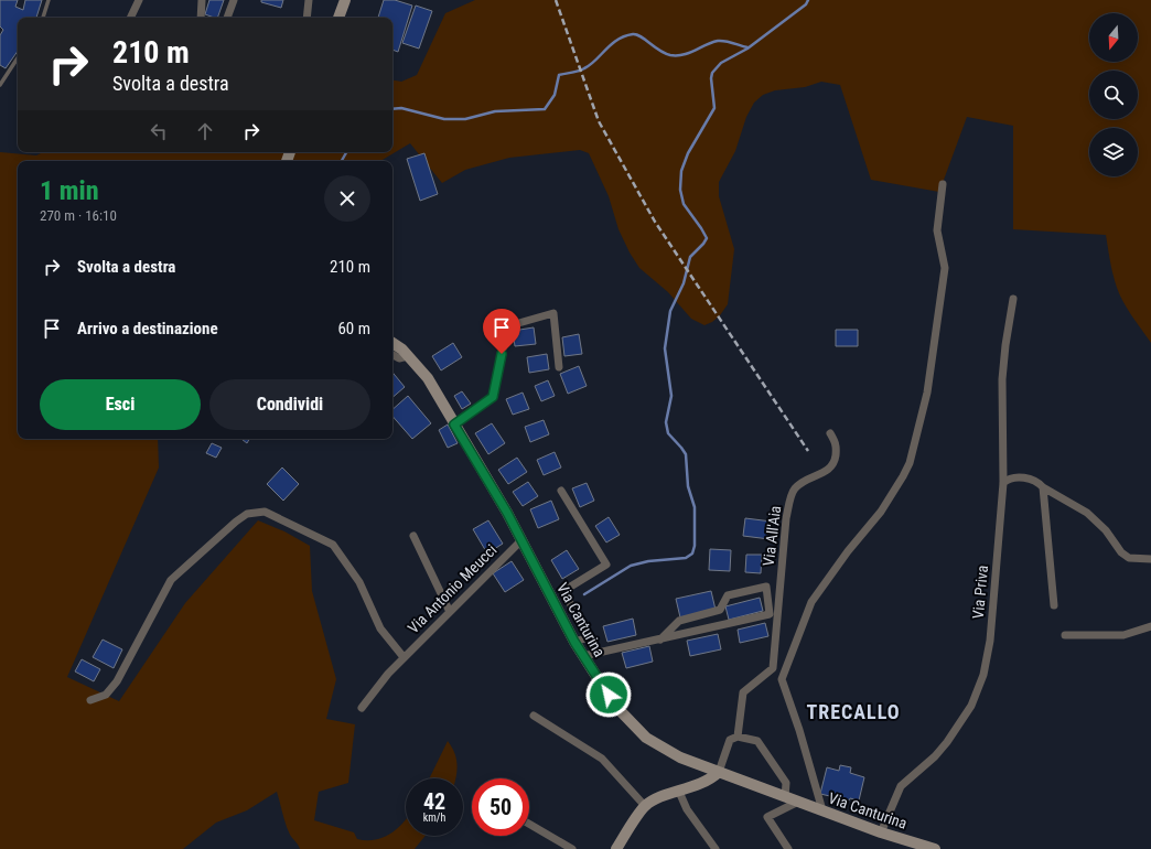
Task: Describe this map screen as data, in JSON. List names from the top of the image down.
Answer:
{
  "streets": {
    "main road": ["Via Canturina"],
    "street": ["Via All'Aia", "Via Antonio Meucci", "Via Priva"]
  },
  "crossings": [
    ["Via Antonio Meucci", "Via Canturina"],
    ["Via Priva", "Via Canturina"]
  ],
  "districts": ["TRECALLO"],
  "north": "bottom",
  "page": {
    "turn": ["210 m", "Svolta a destra"],
    "heading": ["1 min", "270 m · 16:10"],
    "list": [
      {
        "name": "Svolta a destra",
        "value": "210 m"
      },
      {
        "name": "Arrivo a destinazione",
        "value": "60 m"
      }
    ],
    "buttons": ["Esci", "Condividi"],
    "speed": "42 km/h",
    "limit": "50"
  }
}
